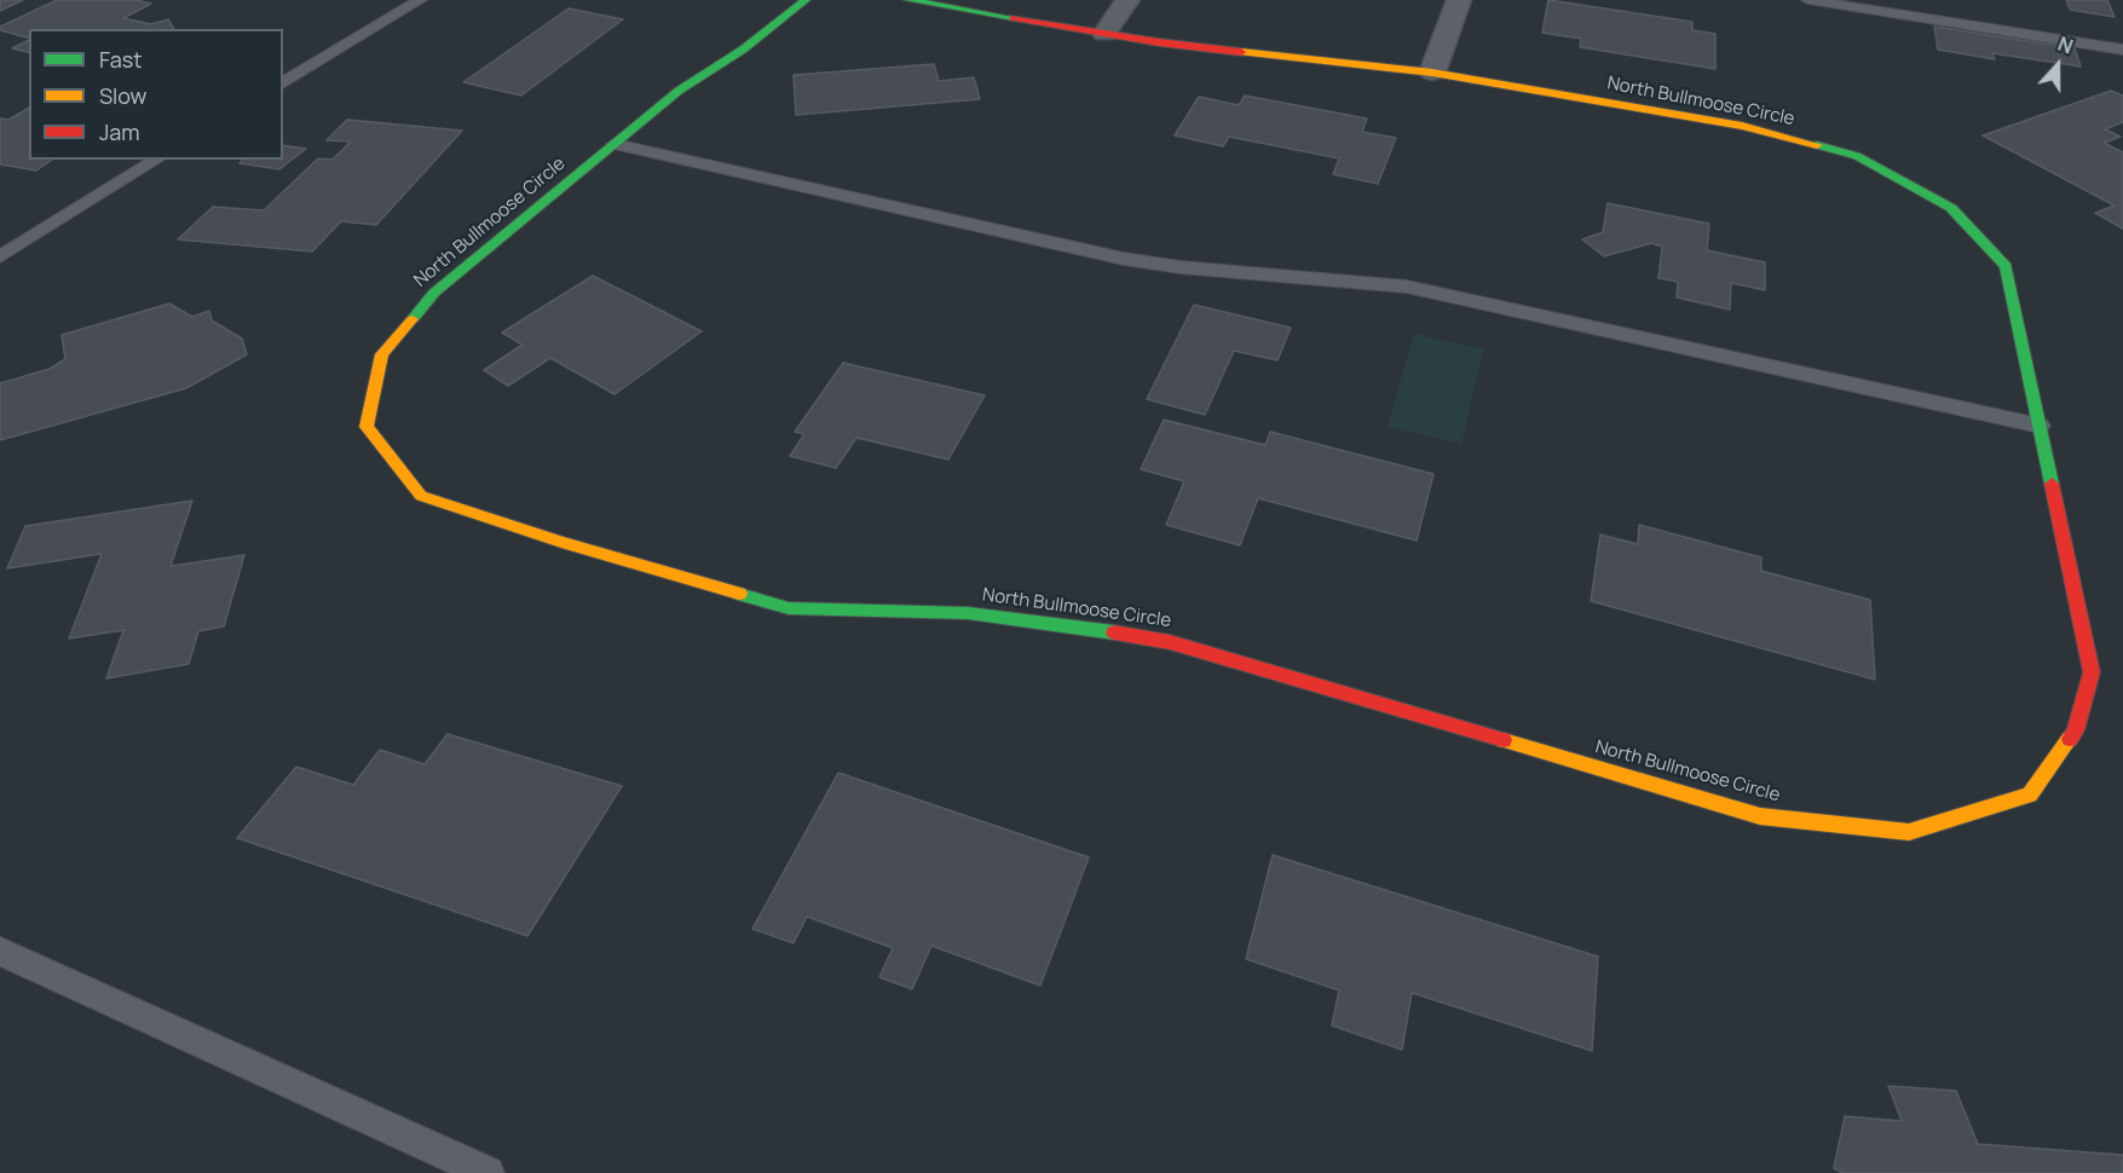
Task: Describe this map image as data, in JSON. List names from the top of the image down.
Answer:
{
  "streets": {
    "street": ["North Bullmoose Circle"]
  },
  "legend": ["Fast", "Slow", "Jam"],
  "north": "top"
}
